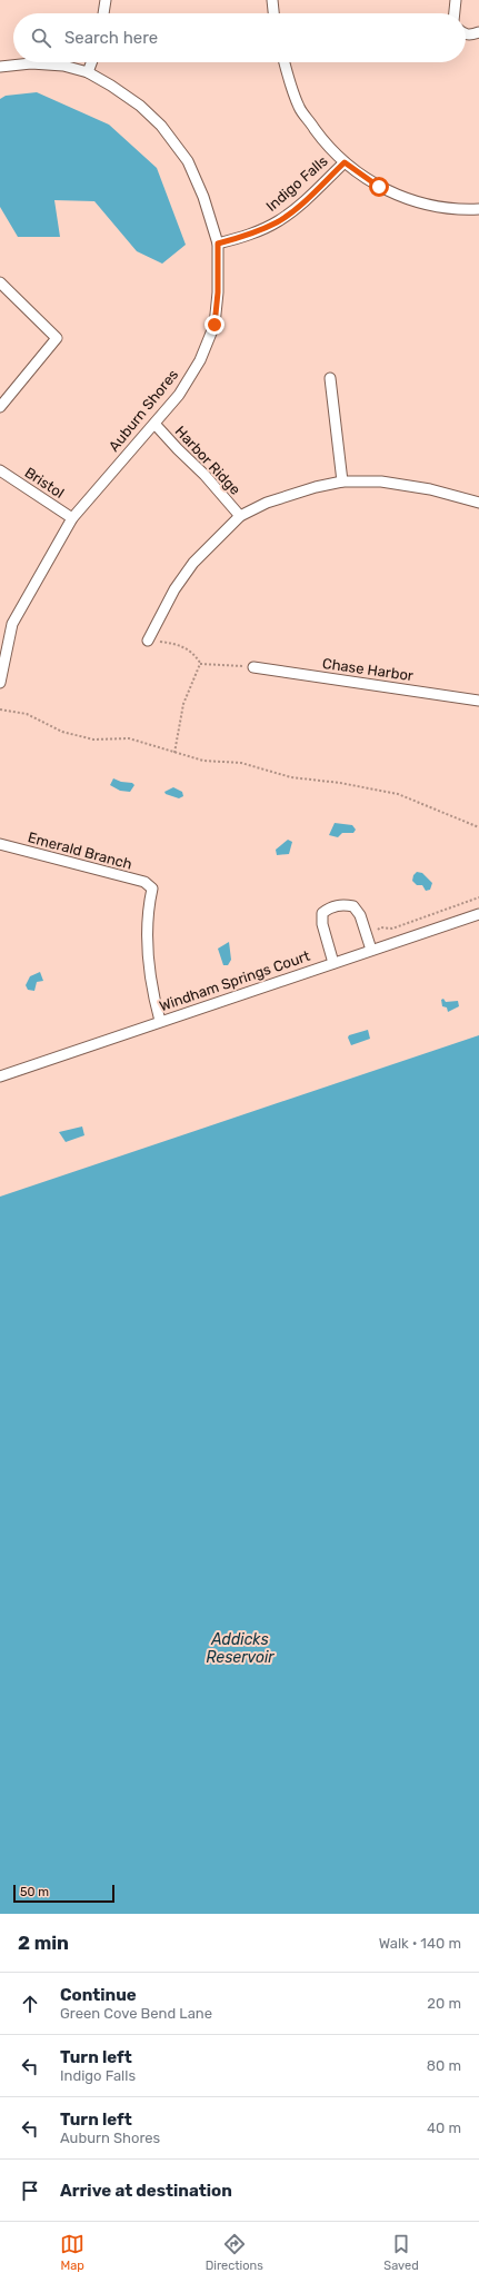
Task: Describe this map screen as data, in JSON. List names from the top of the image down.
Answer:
{
  "streets": {
    "street": [
      "Indigo Falls",
      "Auburn Shores",
      "Harbor Ridge",
      "Bristol",
      "Chase Harbor",
      "Emerald Branch",
      "Windham Springs Court"
    ]
  },
  "crossings": [
    ["Indigo Falls", "Auburn Shores"],
    ["Auburn Shores", "Harbor Ridge"],
    ["Auburn Shores", "Bristol"],
    ["Emerald Branch", "Windham Springs Court"]
  ],
  "water": ["Addicks Reservoir"],
  "scale_bar": "50 m",
  "page": {
    "search": "Search here",
    "scale": "50 m",
    "heading": ["2 min", "Walk · 140 m"],
    "list": [
      ["Continue", "Green Cove Bend Lane", "20 m"],
      ["Turn left", "Indigo Falls", "80 m"],
      ["Turn left", "Auburn Shores", "40 m"],
      "Arrive at destination"
    ],
    "nav": ["Map", "Directions", "Saved"]
  }
}
